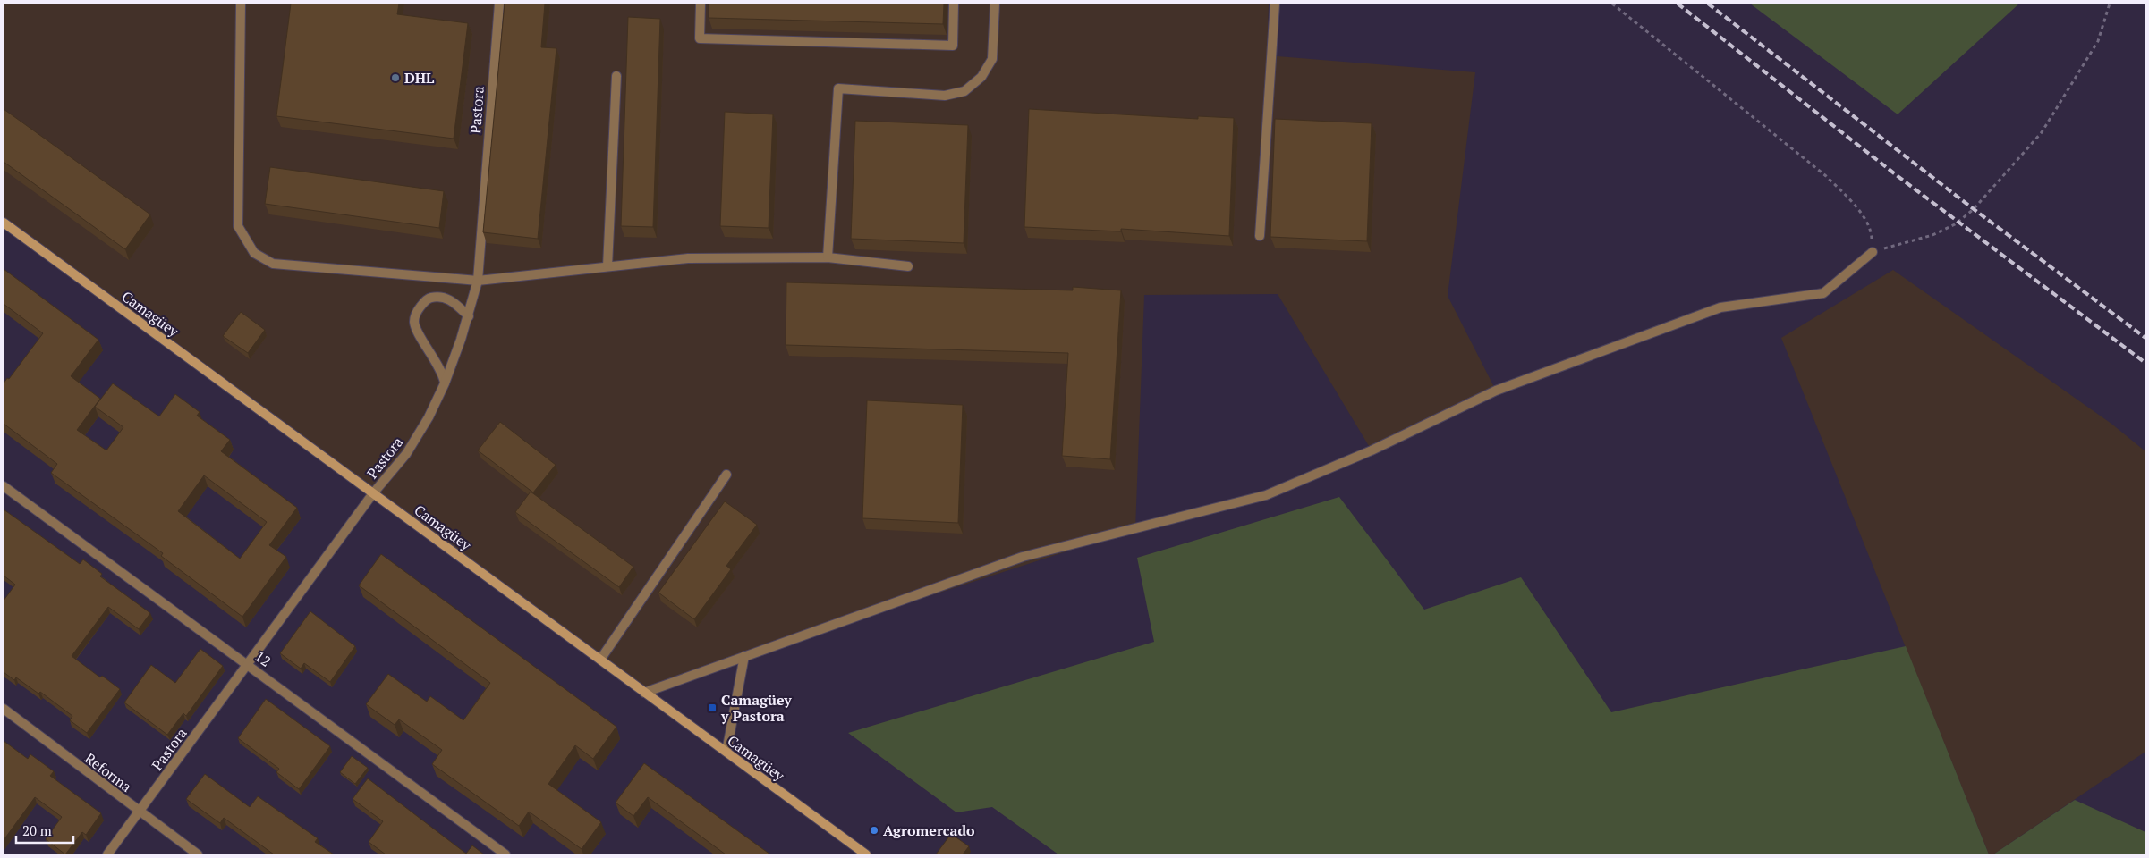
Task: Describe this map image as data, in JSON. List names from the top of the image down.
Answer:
{
  "streets": {
    "main road": ["Camagüey"],
    "street": ["Pastora", "12", "Reforma"]
  },
  "crossings": [
    ["Pastora", "Camagüey"],
    ["Pastora", "12"],
    ["Pastora", "Reforma"]
  ],
  "places": {
    "other": ["DHL", "Agromercado"],
    "transit": ["Camagüey y Pastora"]
  },
  "scale_bar": "20 m"
}
